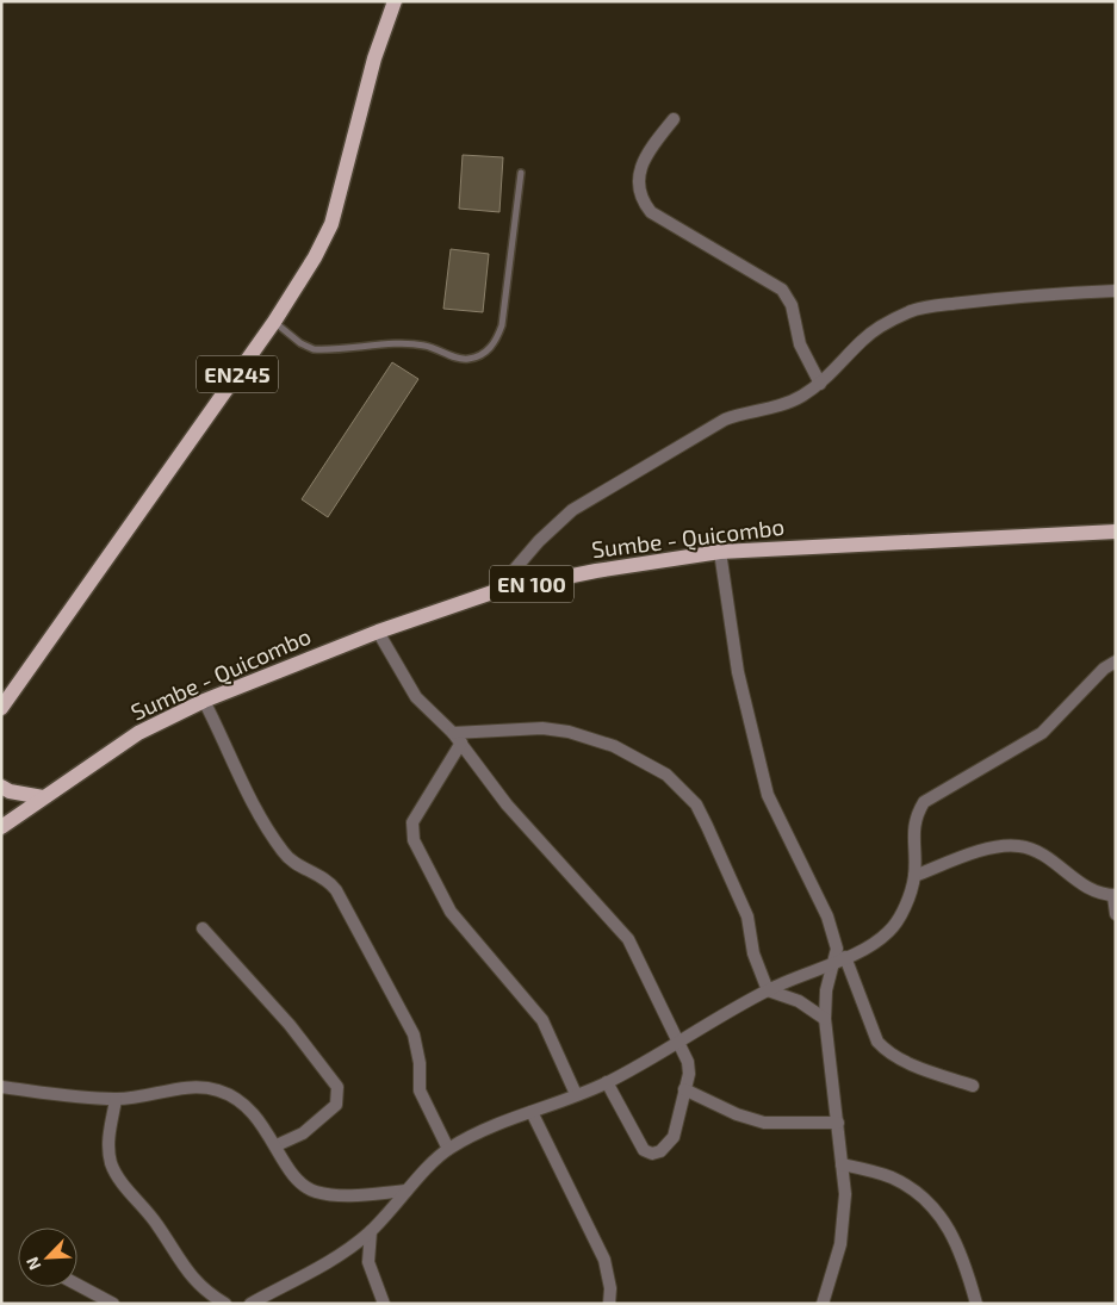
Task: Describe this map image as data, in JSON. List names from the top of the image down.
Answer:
{
  "streets": {
    "main road": ["EN245", "Sumbe - Quicombo", "EN 100"]
  },
  "north": "bottom left"
}
